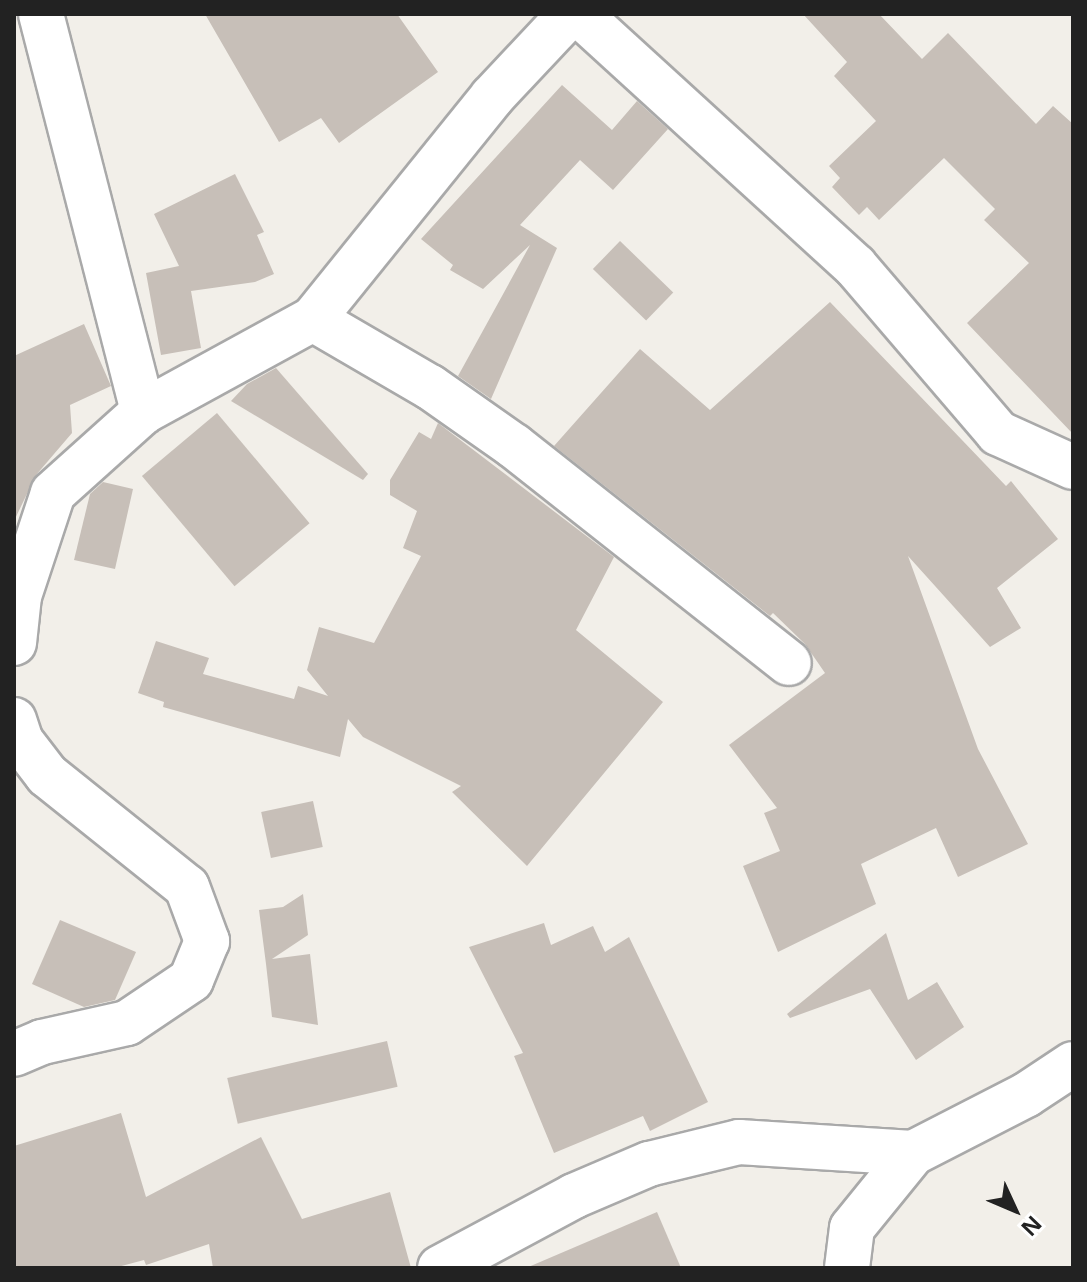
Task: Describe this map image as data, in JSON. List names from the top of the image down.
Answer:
{
  "north": "bottom right"
}
